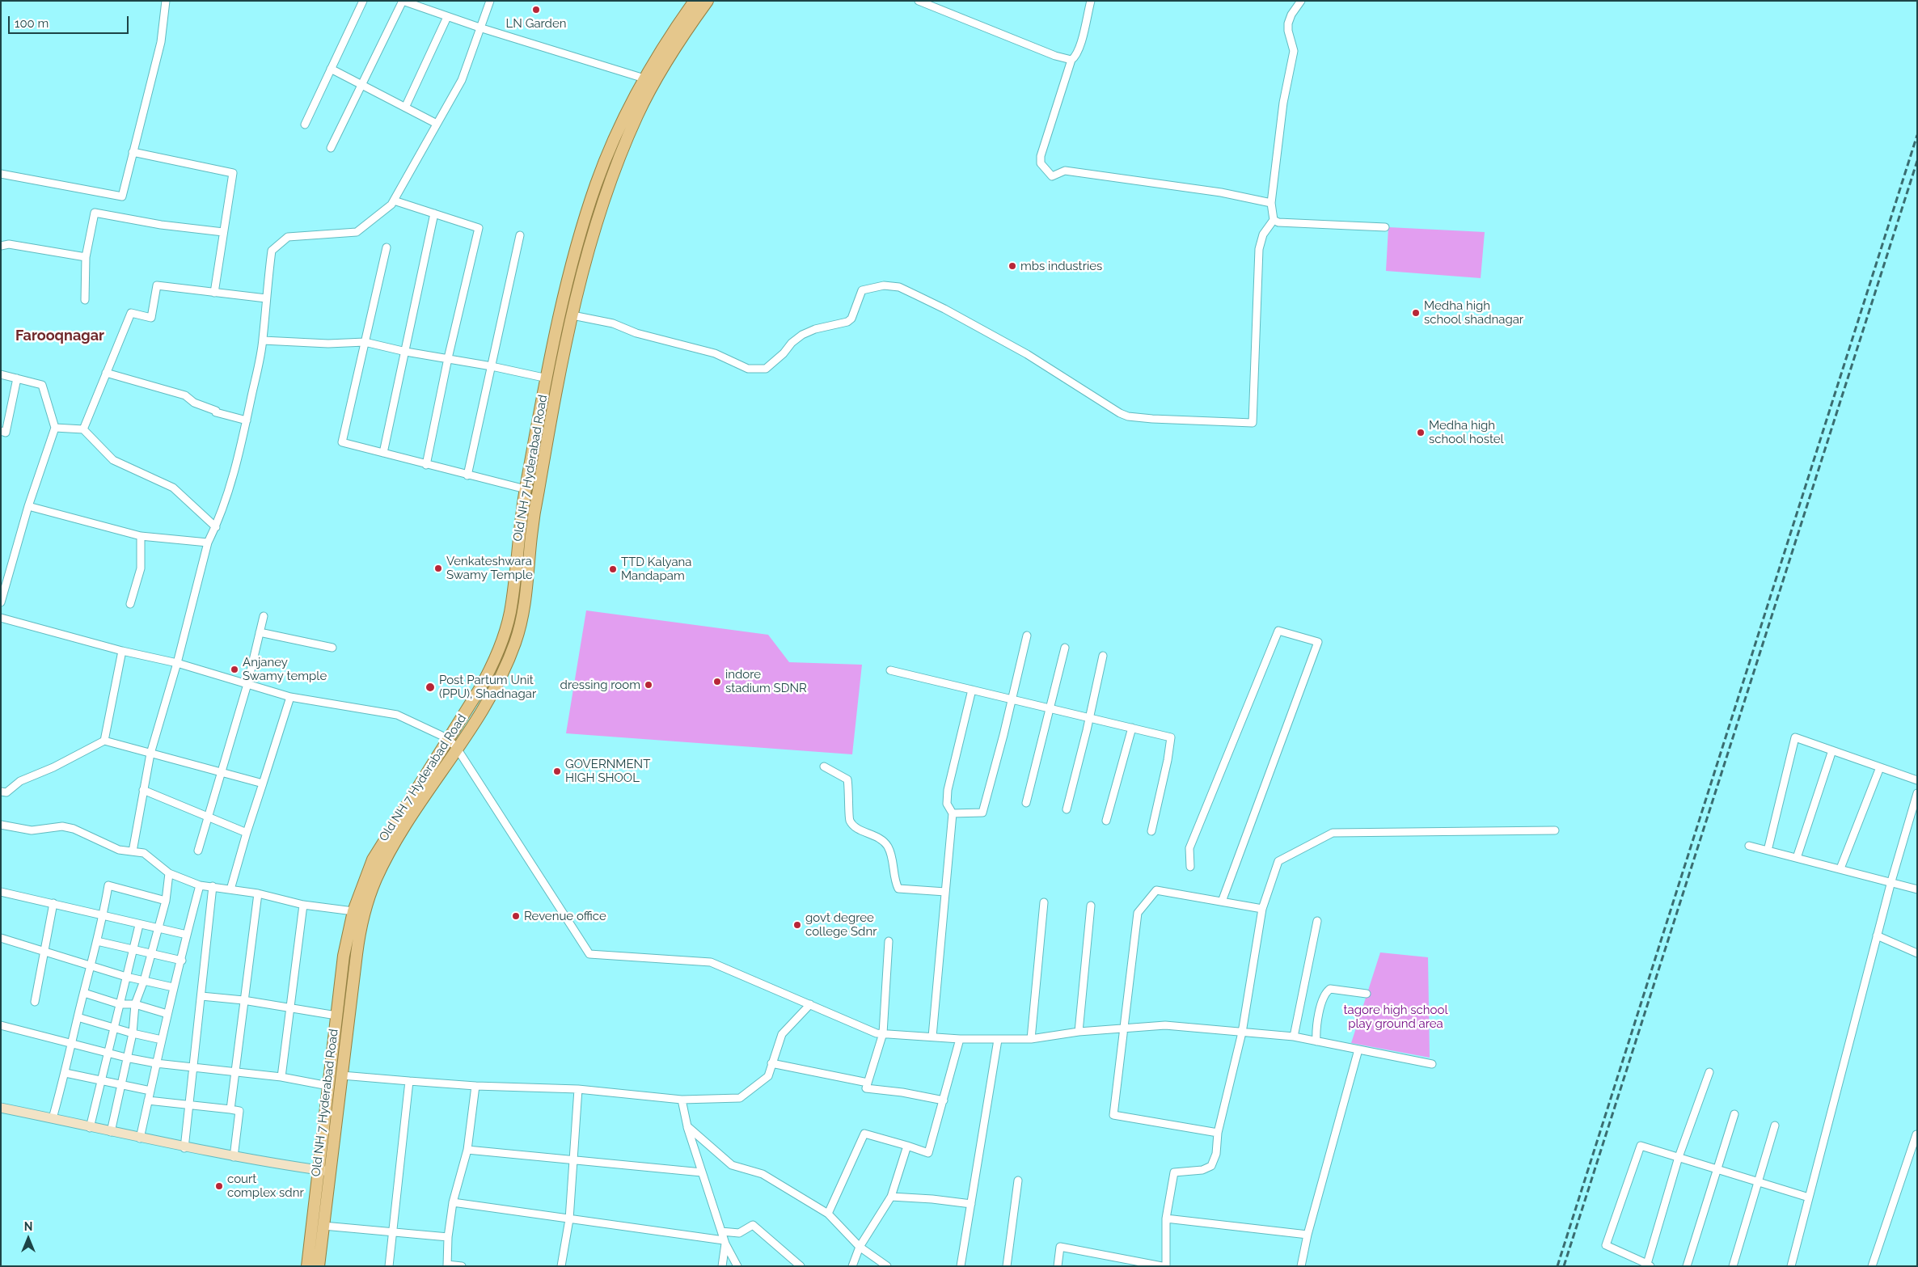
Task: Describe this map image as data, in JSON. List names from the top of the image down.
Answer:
{
  "streets": {
    "main road": ["Old NH 7 Hyderabad Road"]
  },
  "districts": ["Farooqnagar"],
  "parks": ["tagore high school play ground area"],
  "places": [
    "LN Garden",
    "mbs industries",
    "Medha high school shadnagar",
    "Medha high school hostel",
    "Venkateshwara Swamy Temple",
    "TTD Kalyana Mandapam",
    "Anjaney Swamy temple",
    "indore stadium SDNR",
    "dressing room",
    "Post Partum Unit (PPU), Shadnagar",
    "GOVERNMENT HIGH SHOOL",
    "Revenue office",
    "govt degree college Sdnr",
    "court complex sdnr"
  ],
  "scale_bar": "100 m",
  "north": "top"
}
